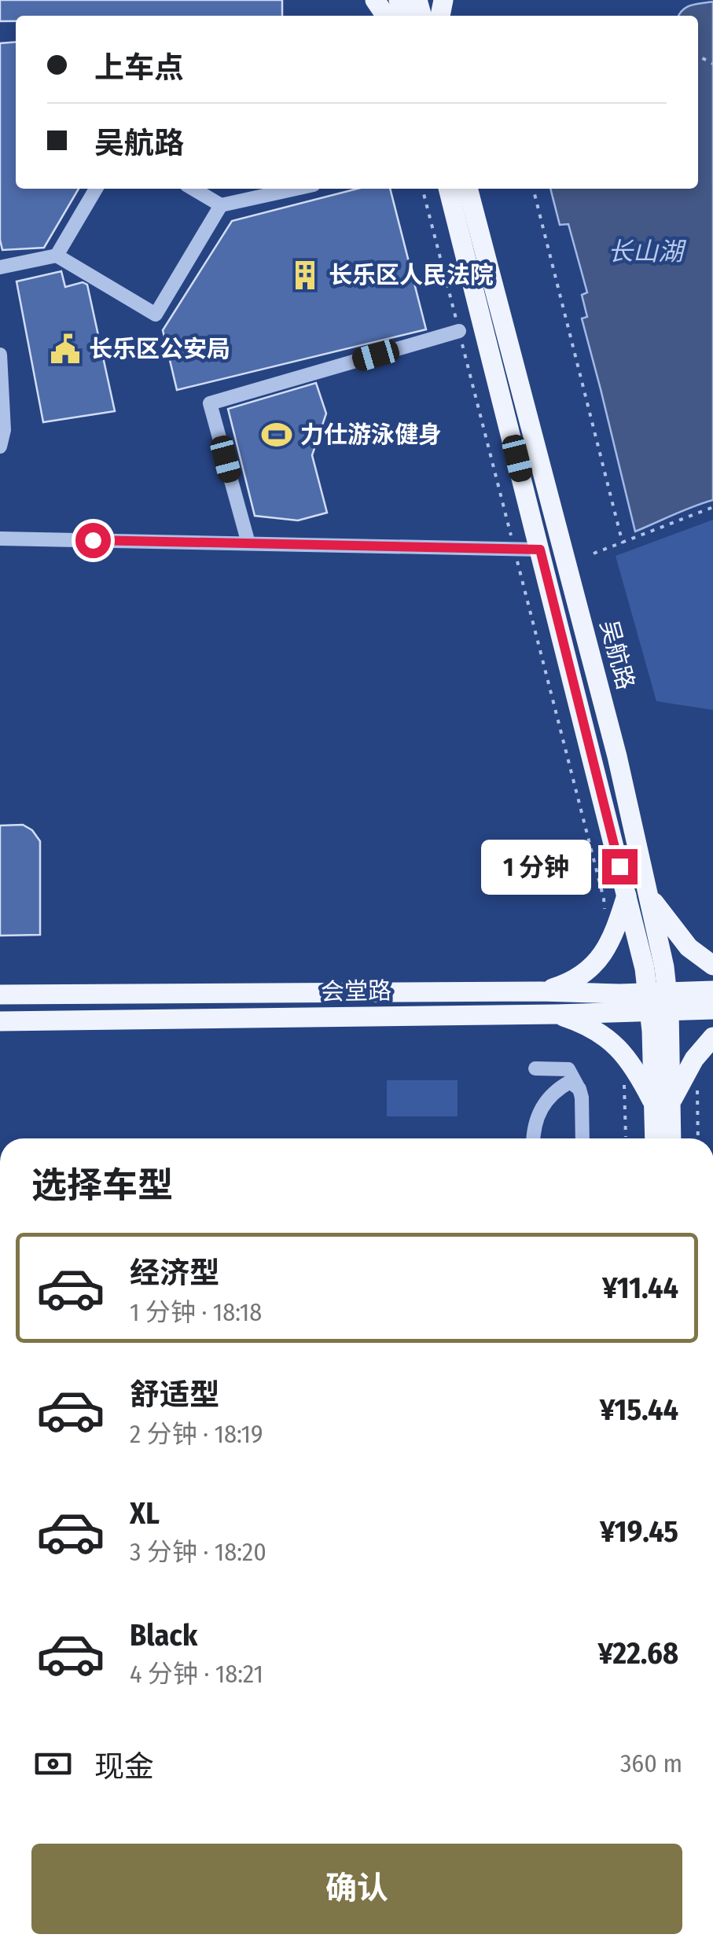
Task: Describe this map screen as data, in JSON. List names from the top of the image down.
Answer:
{
  "streets": {
    "main road": ["吴航路", "会堂路"]
  },
  "crossings": [
    ["吴航路", "会堂路"]
  ],
  "water": ["长山湖"],
  "places": {
    "building": ["长乐区人民法院"],
    "public building": ["长乐区公安局"],
    "sports": ["力仕游泳健身"]
  },
  "page": {
    "banner": ["上车点", "吴航路"],
    "bubble": "1 分钟",
    "heading": "选择车型",
    "list": [
      {
        "name": "经济型",
        "note": "1 分钟 · 18:18",
        "value": "¥11.44"
      },
      {
        "name": "舒适型",
        "note": "2 分钟 · 18:19",
        "value": "¥15.44"
      },
      {
        "name": "XL",
        "note": "3 分钟 · 18:20",
        "value": "¥19.45"
      },
      {
        "name": "Black",
        "note": "4 分钟 · 18:21",
        "value": "¥22.68"
      }
    ],
    "pay": ["现金", "360 m"],
    "buttons": "确认"
  }
}
